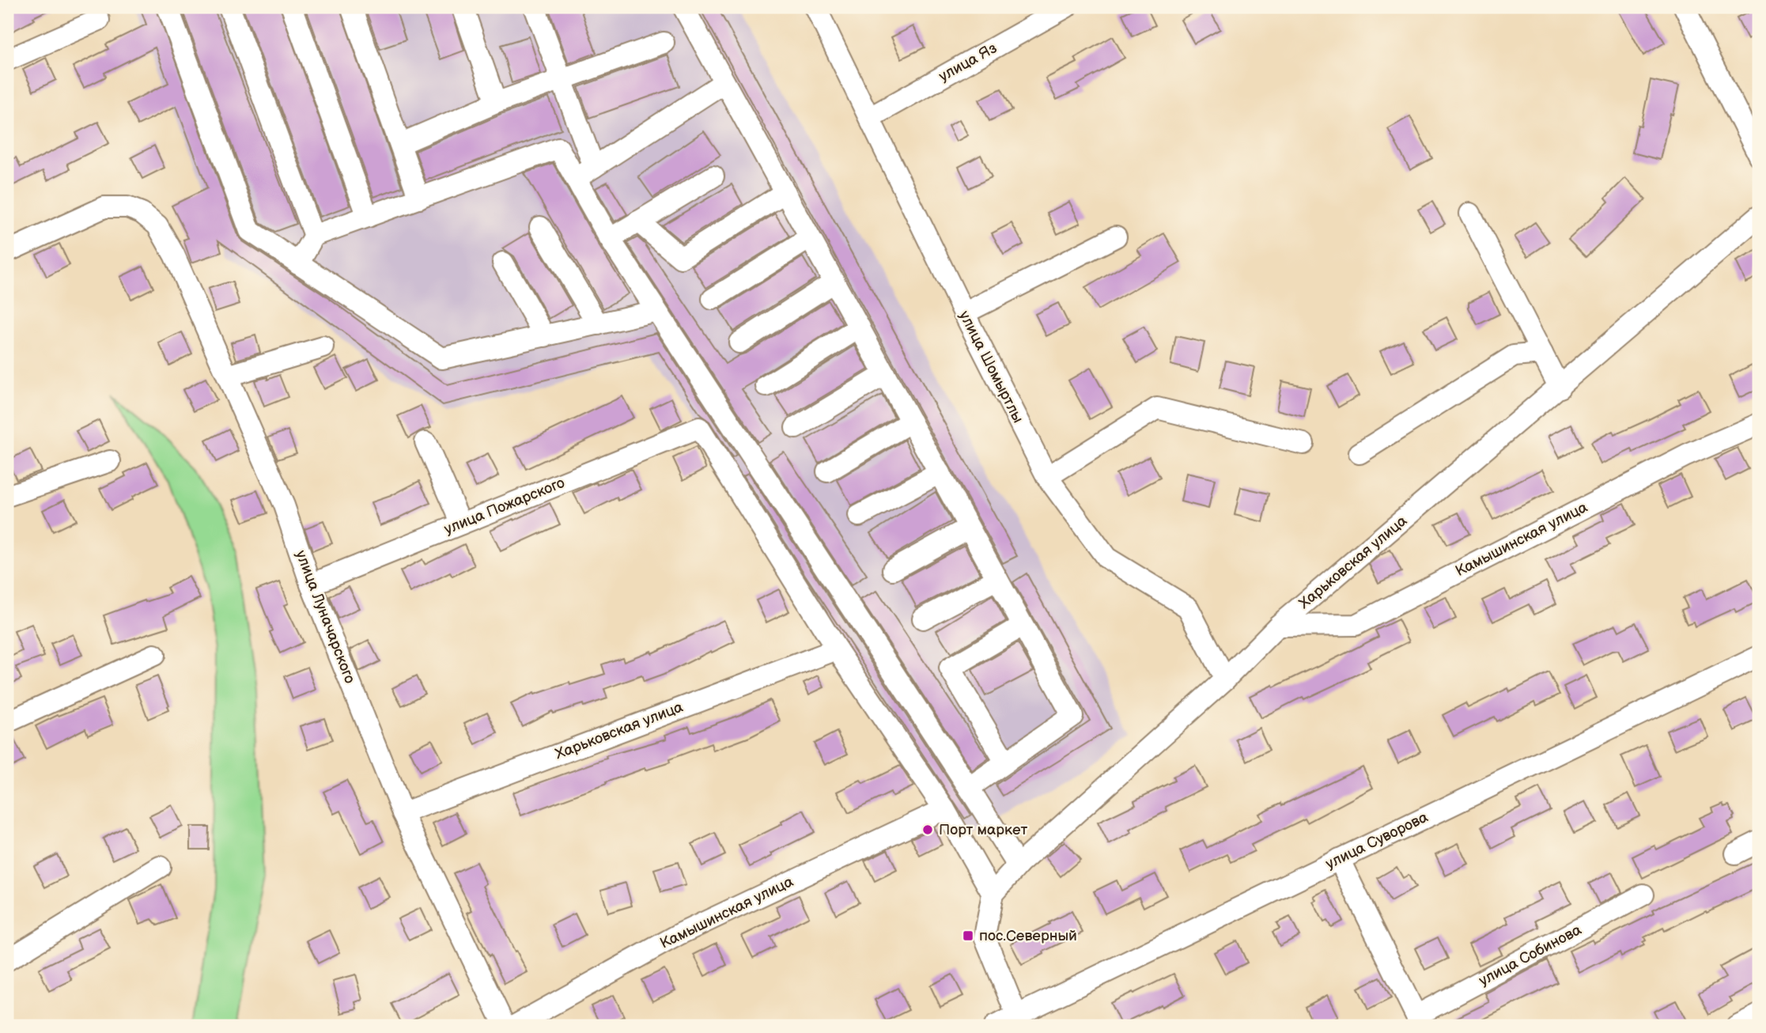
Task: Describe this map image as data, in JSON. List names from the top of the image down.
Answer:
{
  "streets": {
    "street": [
      "улица Яз",
      "улица Шомыртлы",
      "улица Пожарского",
      "Камышинская улица",
      "Харьковская улица",
      "улица Луначарского",
      "улица Суворова",
      "улица Собинова"
    ]
  },
  "crossings": [
    ["улица Яз", "улица Шомыртлы"],
    ["улица Шомыртлы", "Харьковская улица"],
    ["улица Пожарского", "Харьковская улица"],
    ["улица Пожарского", "улица Луначарского"],
    ["Камышинская улица", "Харьковская улица"],
    ["Харьковская улица", "улица Луначарского"],
    ["улица Суворова", "улица Собинова"]
  ],
  "places": {
    "other": ["Порт маркет"],
    "transit": ["пос.Северный"]
  }
}
